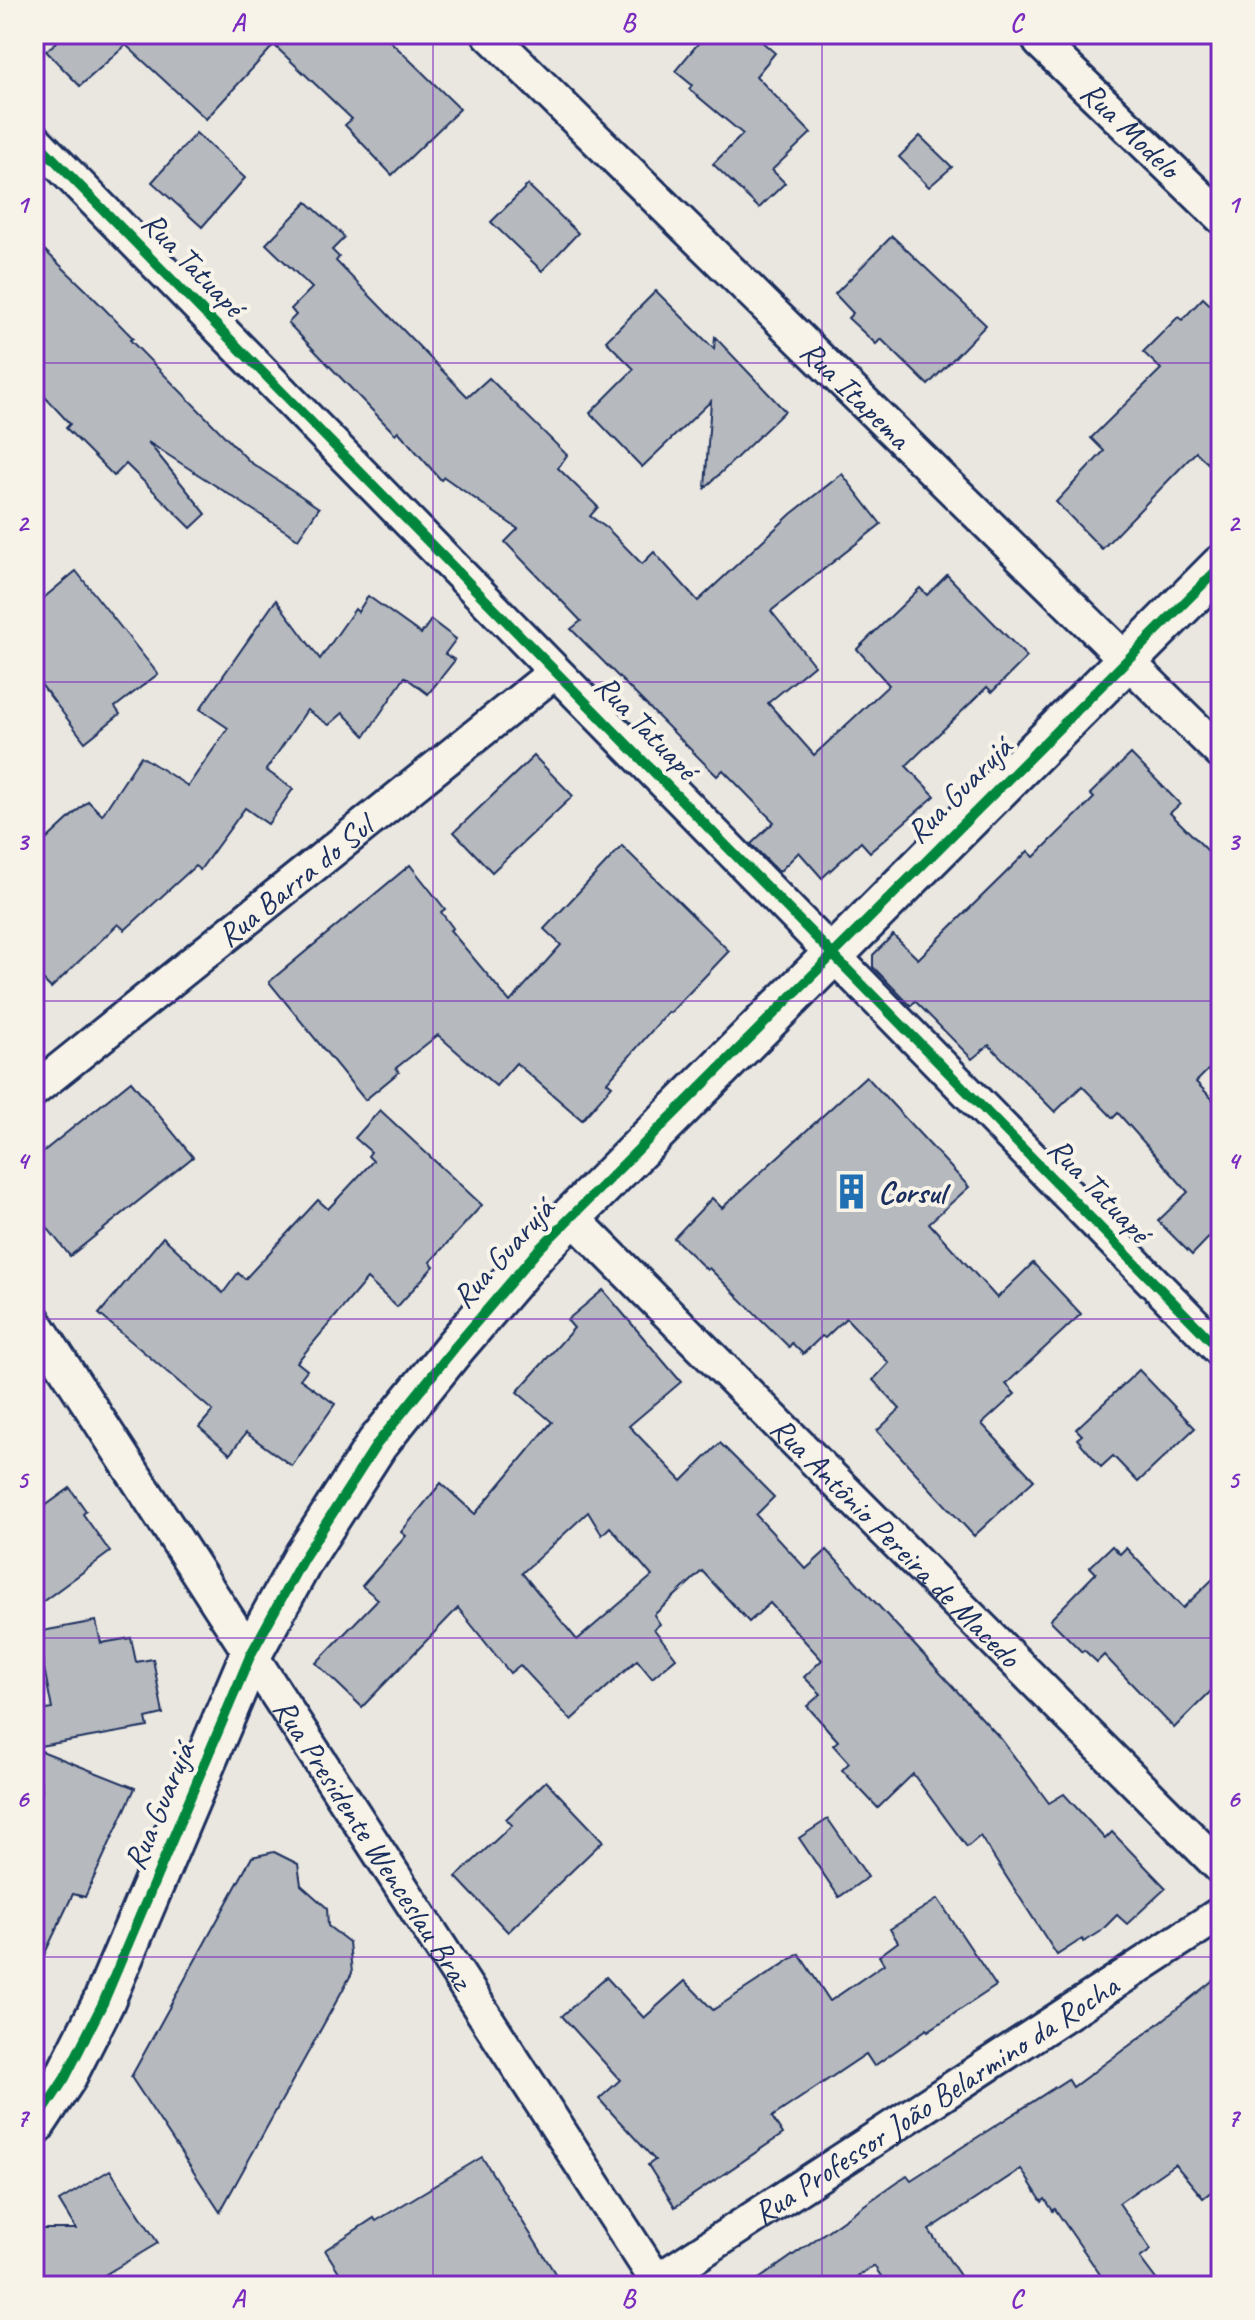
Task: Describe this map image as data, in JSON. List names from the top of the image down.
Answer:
{
  "streets": {
    "street": [
      "Rua Modelo",
      "Rua Tatuapé",
      "Rua Itapema",
      "Rua Guarujá",
      "Rua Barra do Sul",
      "Rua Antônio Pereira de Macedo",
      "Rua Presidente Wenceslau Braz",
      "Rua Professor João Belarmino da Rocha"
    ]
  },
  "crossings": [
    ["Rua Tatuapé", "Rua Guarujá"],
    ["Rua Tatuapé", "Rua Barra do Sul"],
    ["Rua Itapema", "Rua Guarujá"],
    ["Rua Guarujá", "Rua Antônio Pereira de Macedo"],
    ["Rua Guarujá", "Rua Presidente Wenceslau Braz"],
    ["Rua Presidente Wenceslau Braz", "Rua Professor João Belarmino da Rocha"]
  ],
  "places": {
    "building": ["Corsul"]
  },
  "grid": {
    "columns": ["A", "B", "C"],
    "rows": [
      "1",
      "2",
      "3",
      "4",
      "5",
      "6",
      "7"
    ]
  }
}
